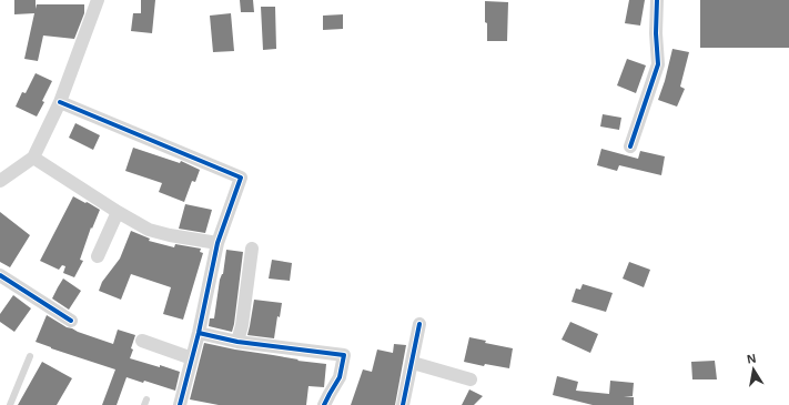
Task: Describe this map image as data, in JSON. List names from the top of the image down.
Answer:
{
  "north": "top"
}
